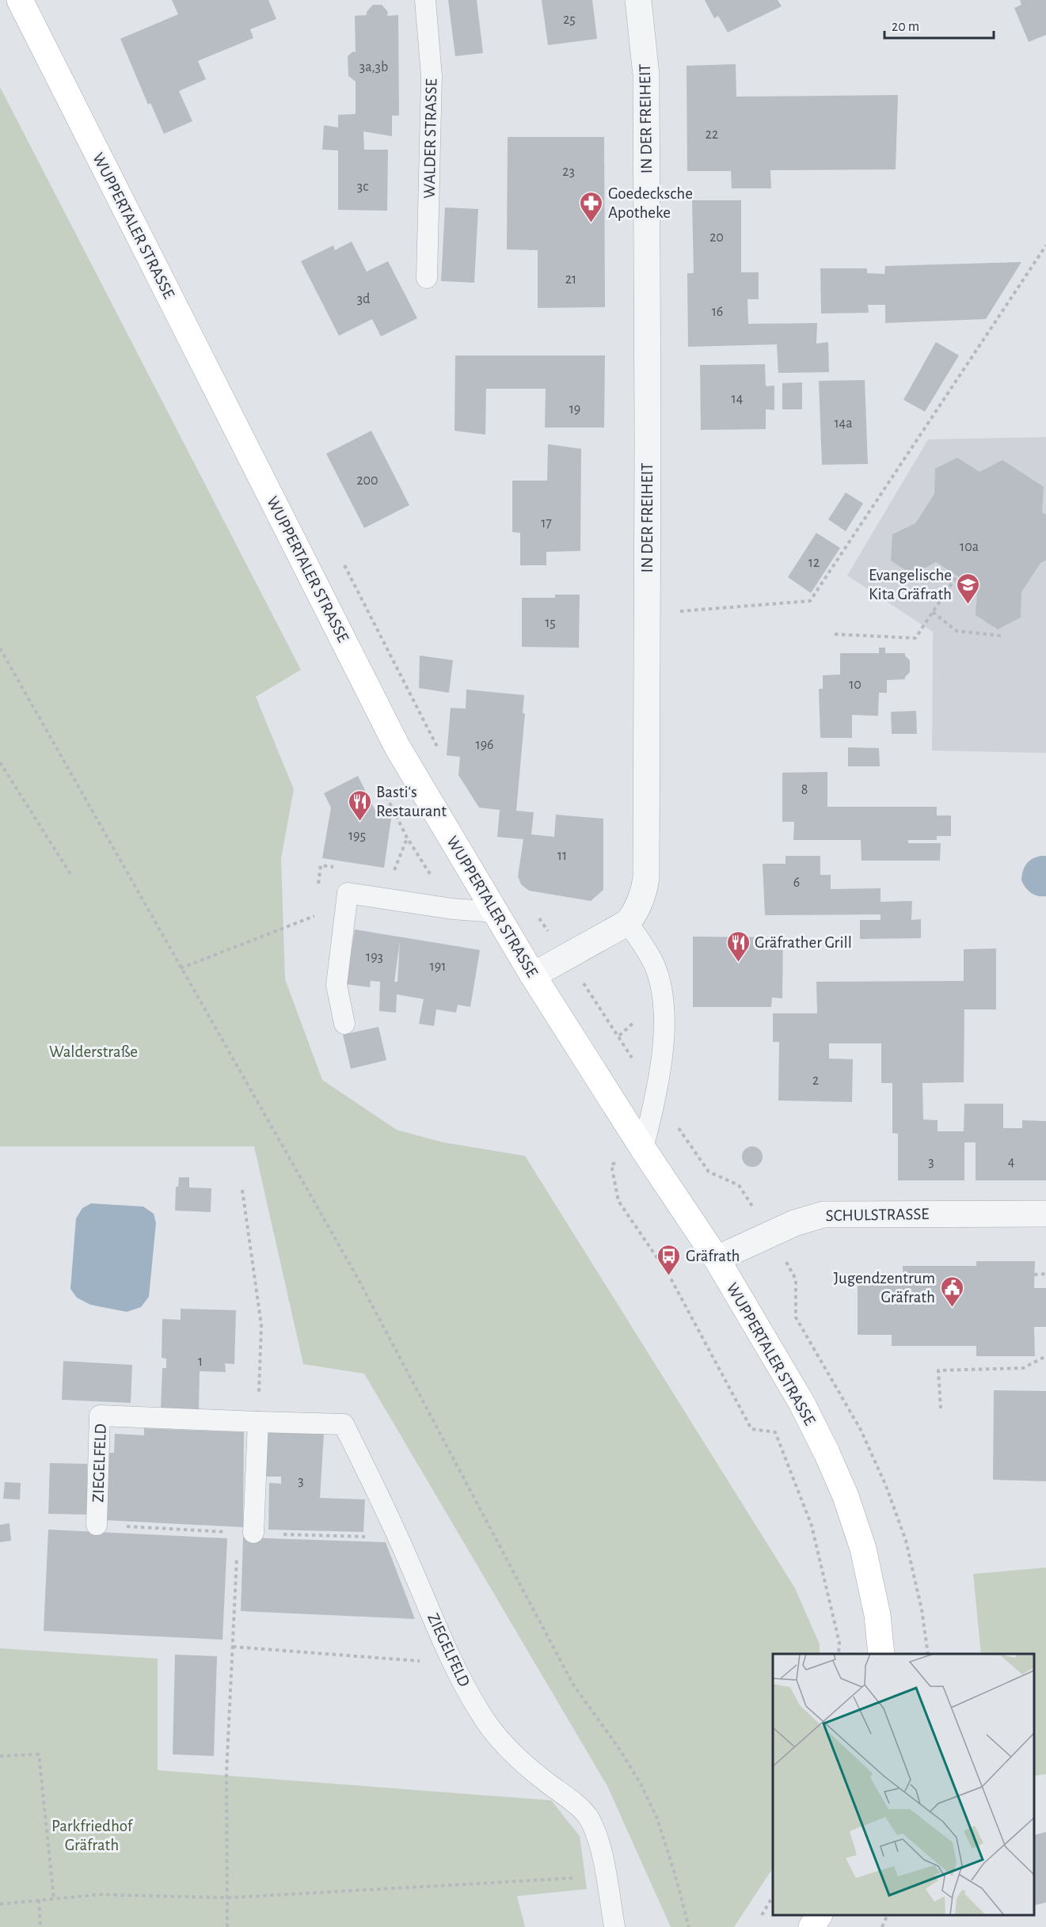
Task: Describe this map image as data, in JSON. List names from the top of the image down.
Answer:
{
  "streets": {
    "main road": ["WUPPERTALER STRASSE"],
    "street": ["IN DER FREIHEIT", "SCHULSTRASSE"],
    "lane": ["WALDER STRASSE", "ZIEGELFELD"]
  },
  "crossings": [
    ["WUPPERTALER STRASSE", "SCHULSTRASSE"]
  ],
  "parks": ["Walderstraße", "Parkfriedhof Gräfrath"],
  "places": {
    "pharmacy": ["Goedecksche Apotheke"],
    "school or university": ["Evangelische Kita Gräfrath"],
    "restaurant": ["Basti‘s Restaurant", "Gräfrather Grill"],
    "bus stop": ["Gräfrath"],
    "public building": ["Jugendzentrum Gräfrath"]
  },
  "house_numbers": [
    "25",
    "3a,3b",
    "22",
    "23",
    "3c",
    "20",
    "21",
    "3d",
    "16",
    "14",
    "19",
    "14a",
    "200",
    "17",
    "10a",
    "12",
    "15",
    "10",
    "196",
    "8",
    "195",
    "11",
    "6",
    "193",
    "191",
    "2",
    "3",
    "4",
    "1",
    "3"
  ],
  "scale_bar": "20 m"
}
